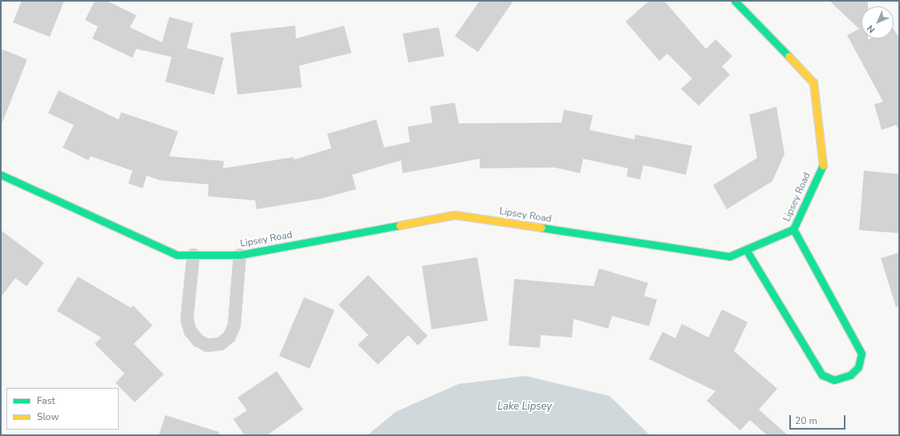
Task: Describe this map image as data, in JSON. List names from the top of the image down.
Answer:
{
  "streets": {
    "street": ["Lipsey Road"]
  },
  "water": ["Lake Lipsey"],
  "legend": ["Fast", "Slow"],
  "scale_bar": "20 m",
  "north": "bottom left"
}
